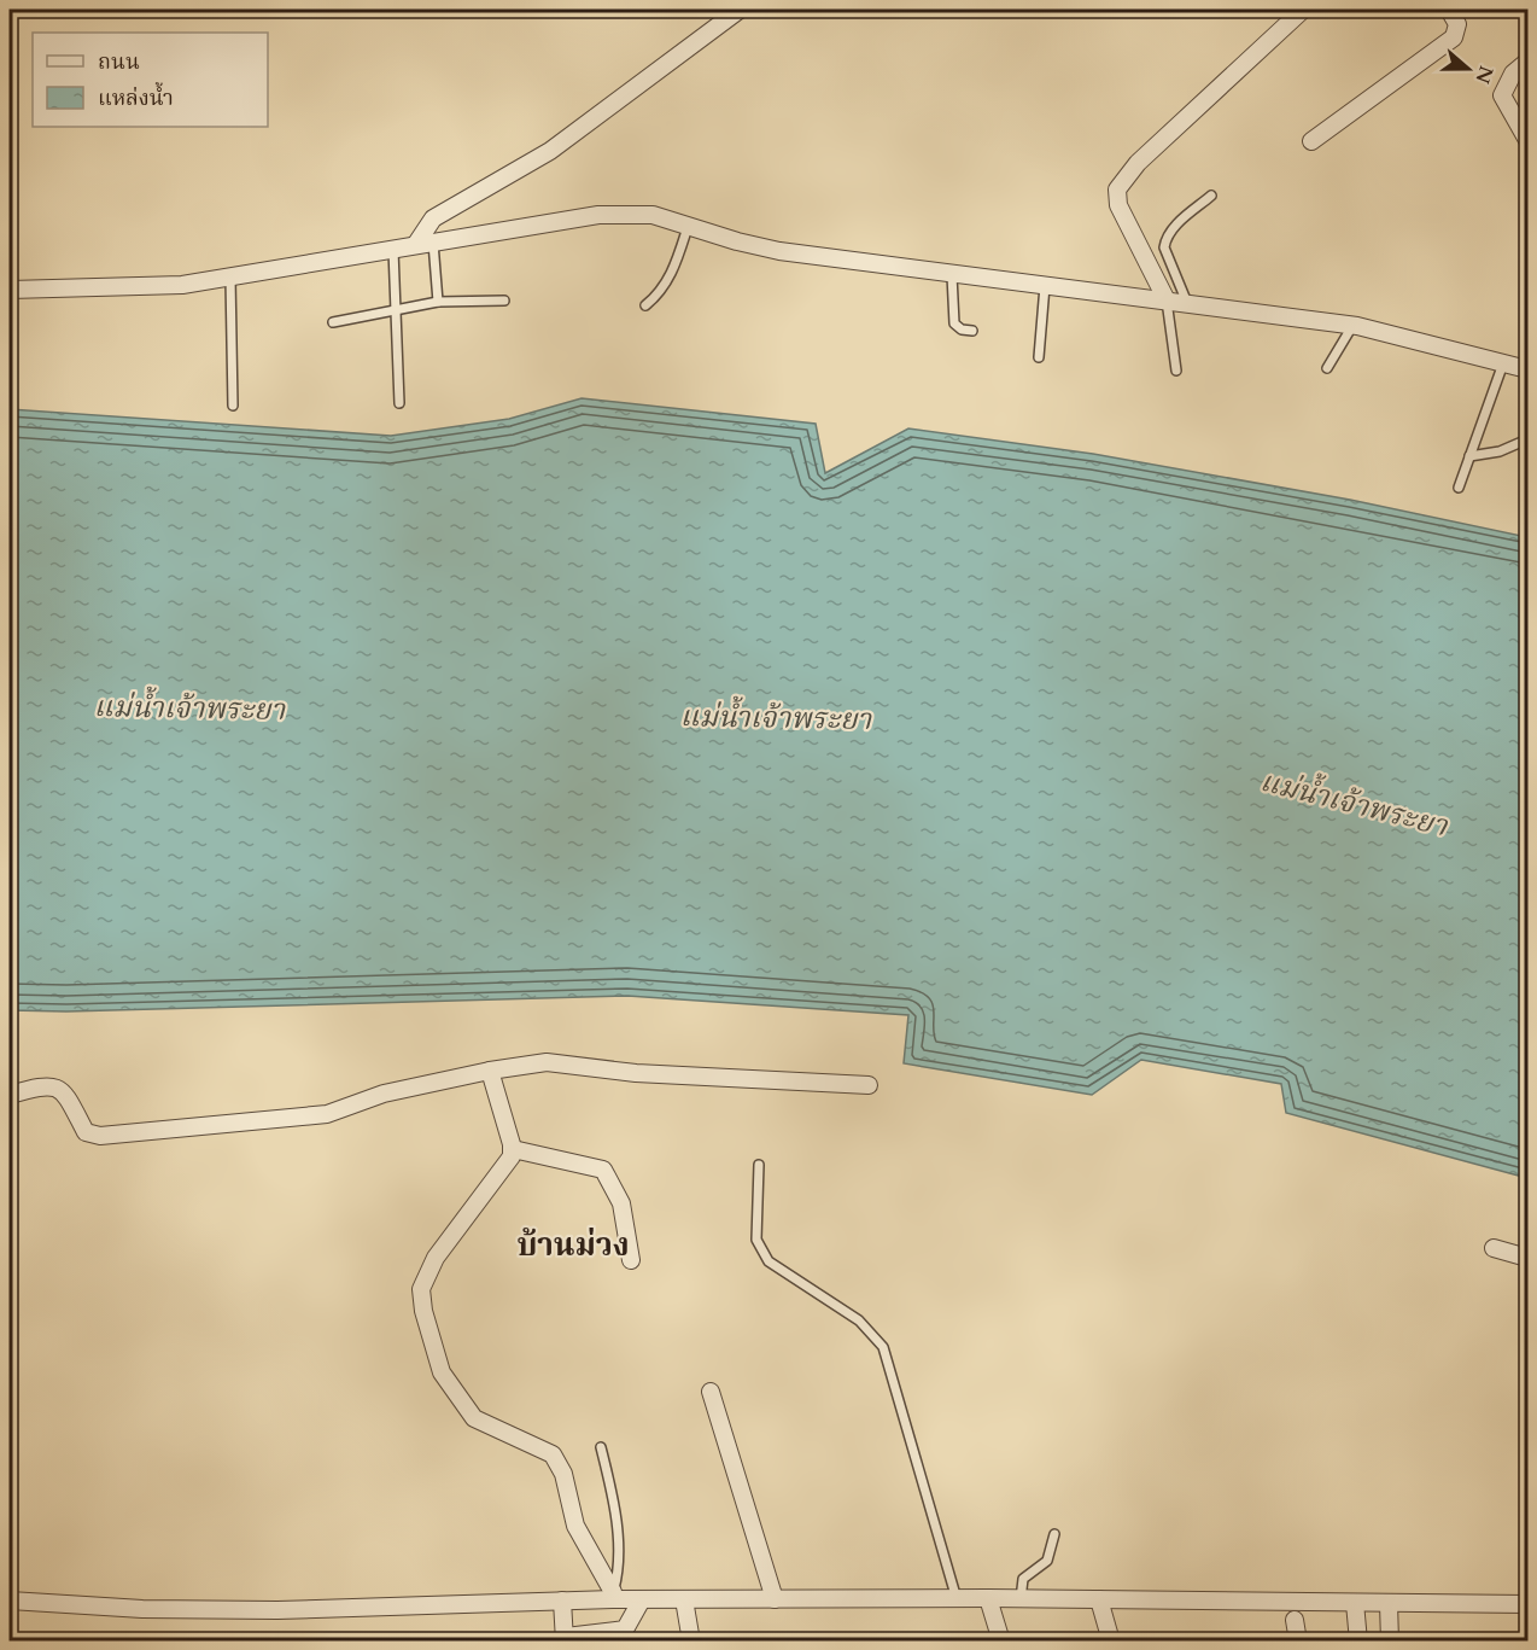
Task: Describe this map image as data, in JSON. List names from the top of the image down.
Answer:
{
  "districts": ["บ้านม่วง"],
  "water": ["แม่น้ำเจ้าพระยา"],
  "legend": ["ถนน", "แหล่งน้ำ"],
  "north": "right"
}
